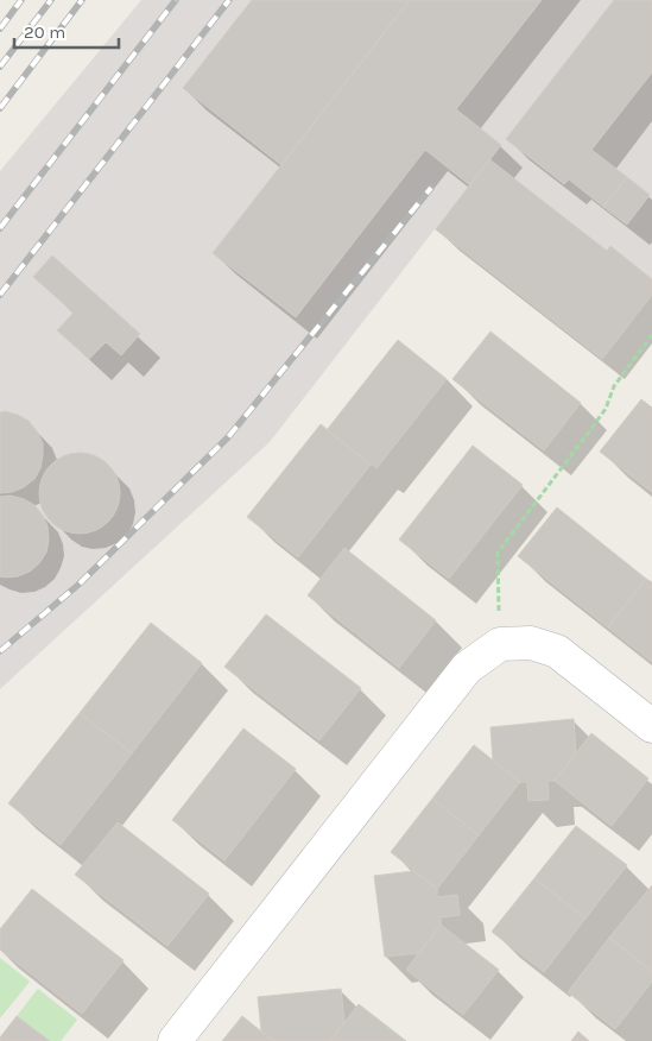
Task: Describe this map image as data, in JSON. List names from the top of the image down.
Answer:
{
  "scale_bar": "20 m"
}
